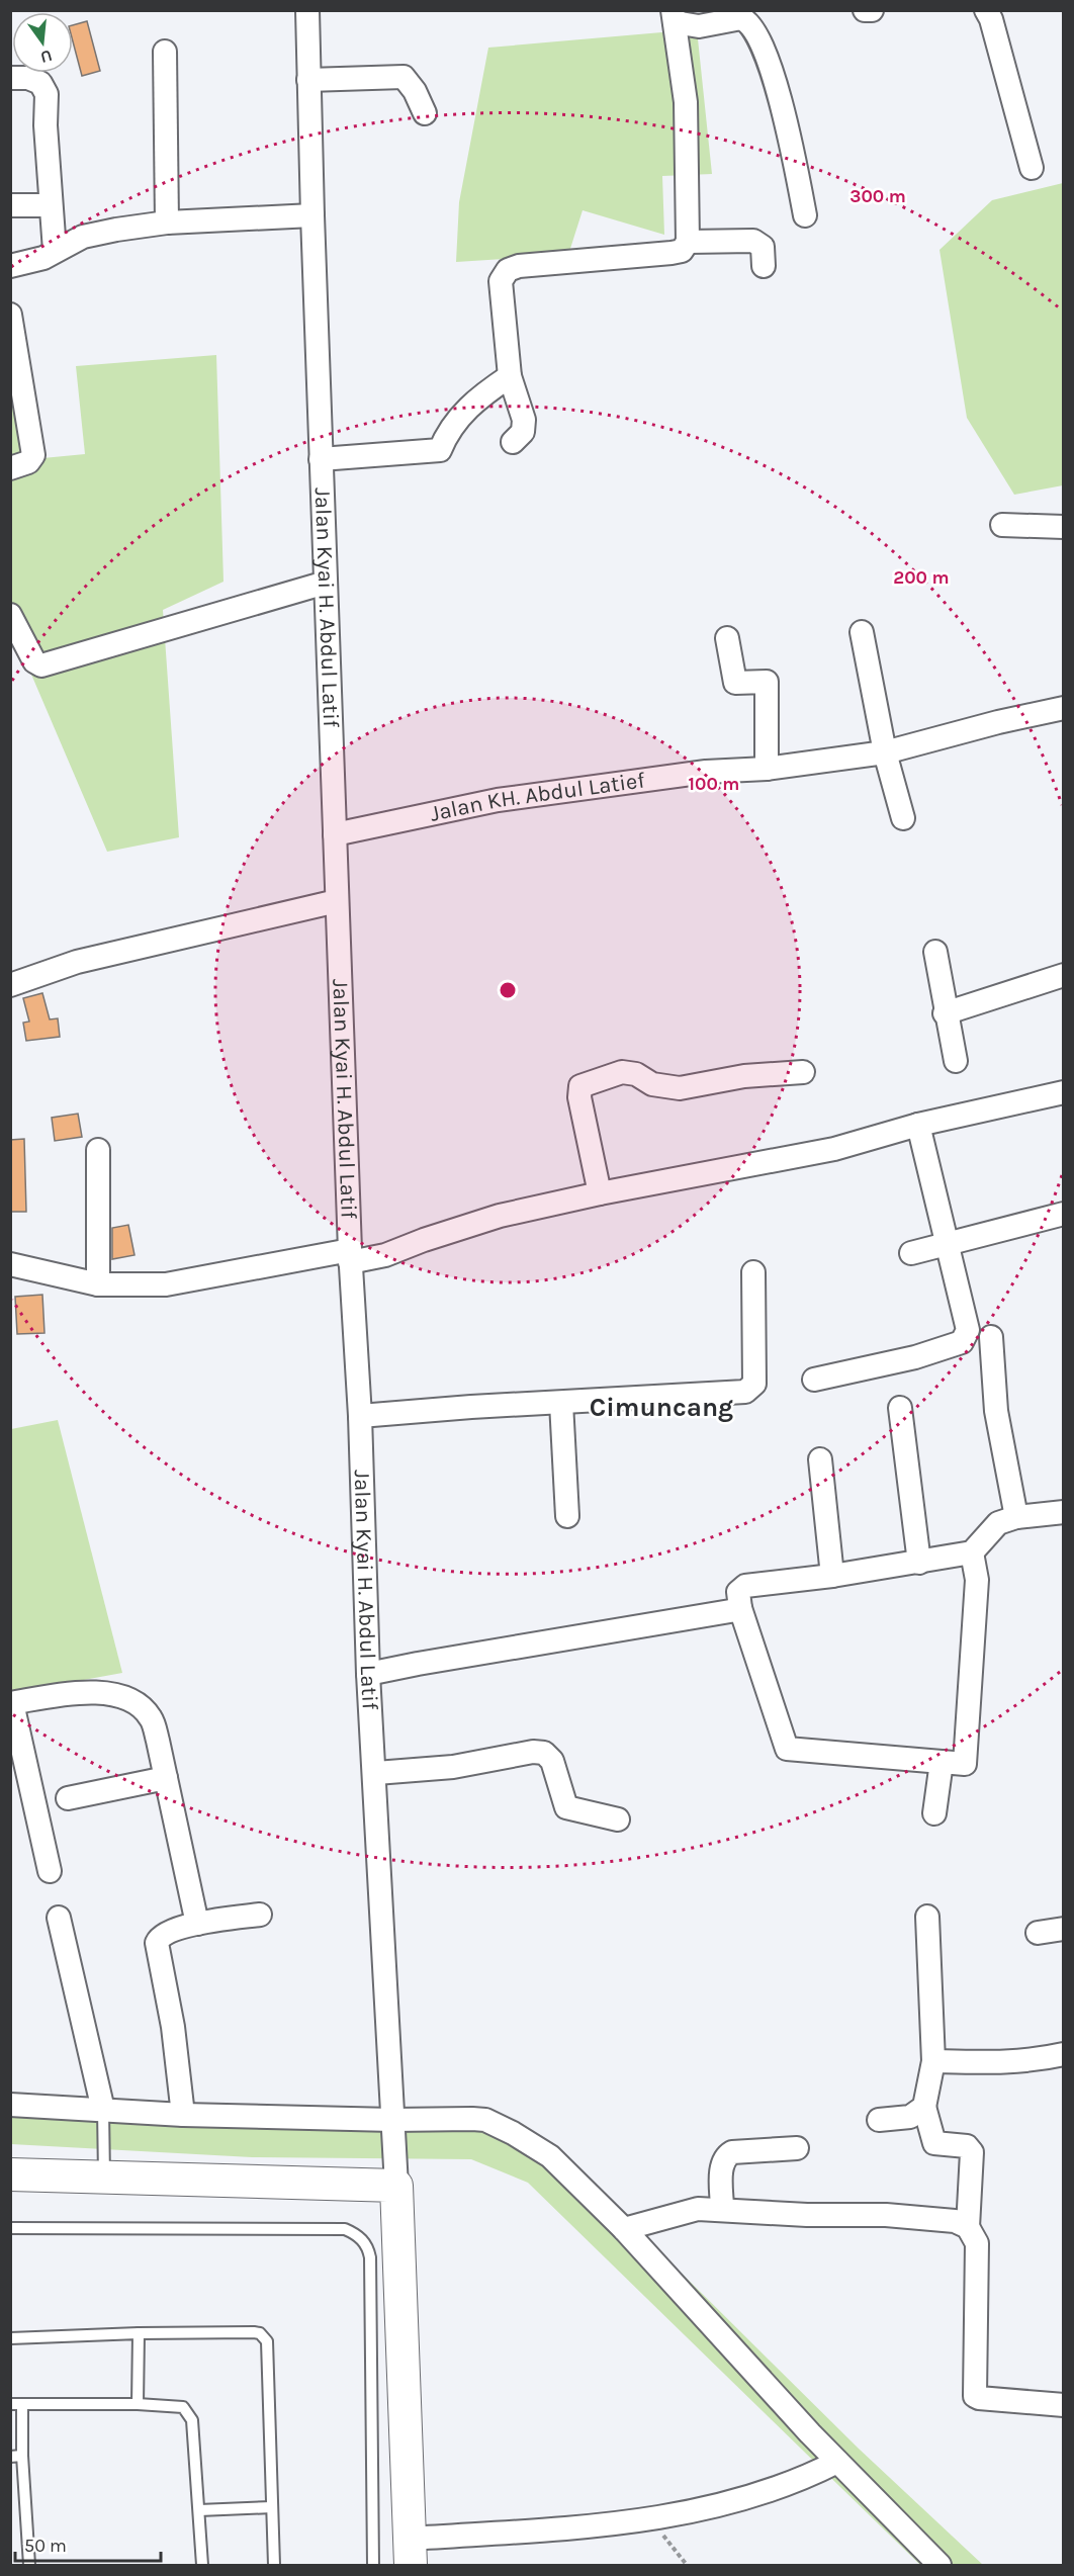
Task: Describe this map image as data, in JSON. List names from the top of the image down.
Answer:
{
  "streets": {
    "street": ["Jalan Kyai H. Abdul Latif", "Jalan KH. Abdul Latief"]
  },
  "crossings": [
    ["Jalan Kyai H. Abdul Latif", "Jalan KH. Abdul Latief"]
  ],
  "districts": ["Cimuncang"],
  "scale_bar": "50 m",
  "north": "bottom",
  "rings": ["300 m", "200 m", "100 m"]
}
